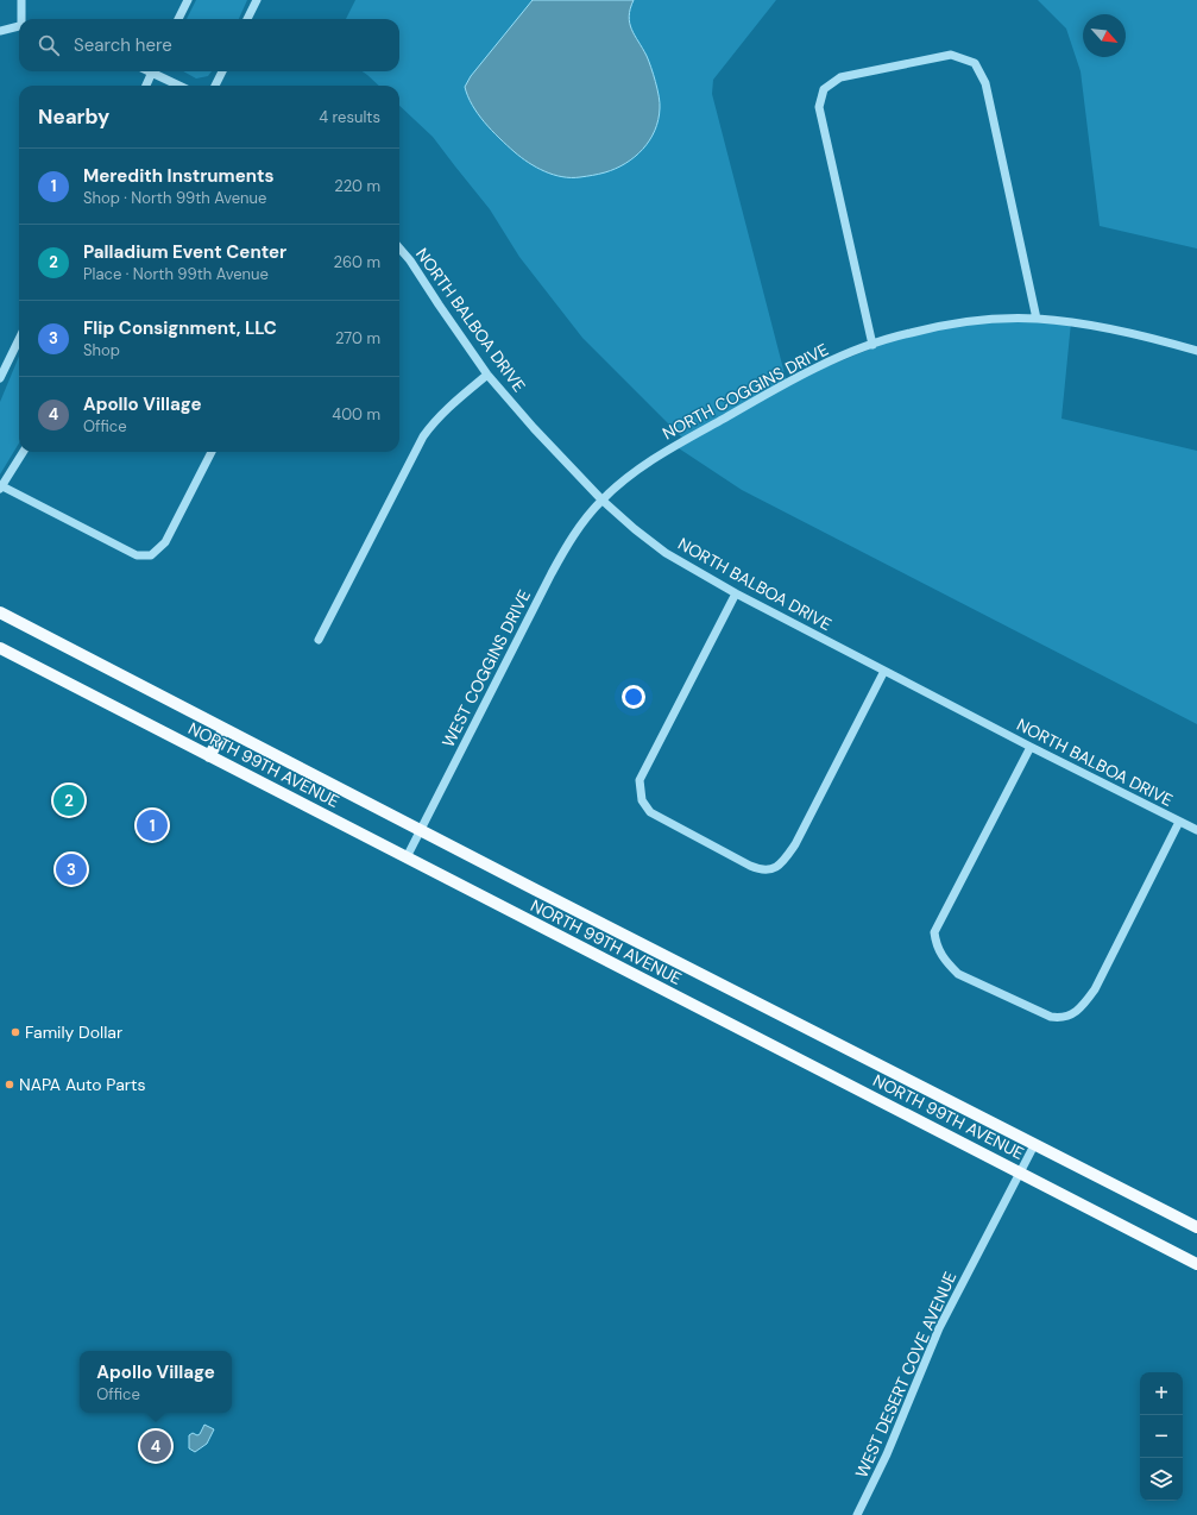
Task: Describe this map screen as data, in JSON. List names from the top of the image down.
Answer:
{
  "streets": {
    "main road": ["NORTH 99TH AVENUE"],
    "street": [
      "NORTH BALBOA DRIVE",
      "NORTH COGGINS DRIVE",
      "WEST COGGINS DRIVE",
      "WEST DESERT COVE AVENUE"
    ]
  },
  "crossings": [
    ["NORTH BALBOA DRIVE", "NORTH COGGINS DRIVE"],
    ["NORTH BALBOA DRIVE", "WEST COGGINS DRIVE"],
    ["NORTH COGGINS DRIVE", "WEST COGGINS DRIVE"],
    ["WEST COGGINS DRIVE", "NORTH 99TH AVENUE"],
    ["NORTH 99TH AVENUE", "WEST DESERT COVE AVENUE"]
  ],
  "places": ["Family Dollar", "NAPA Auto Parts"],
  "north": "bottom right",
  "page": {
    "search": "Search here",
    "heading": ["Nearby", "4 results"],
    "list": [
      {
        "mark": "1",
        "name": "Meredith Instruments",
        "note": "Shop · North 99th Avenue",
        "value": "220 m"
      },
      {
        "mark": "2",
        "name": "Palladium Event Center",
        "note": "Place · North 99th Avenue",
        "value": "260 m"
      },
      {
        "mark": "3",
        "name": "Flip Consignment, LLC",
        "note": "Shop",
        "value": "270 m"
      },
      {
        "mark": "4",
        "name": "Apollo Village",
        "note": "Office",
        "value": "400 m"
      }
    ],
    "pins": [
      "2",
      "1",
      "3",
      "4"
    ],
    "popup": ["Apollo Village", "Office"],
    "map_buttons": ["+", "−"]
  }
}
